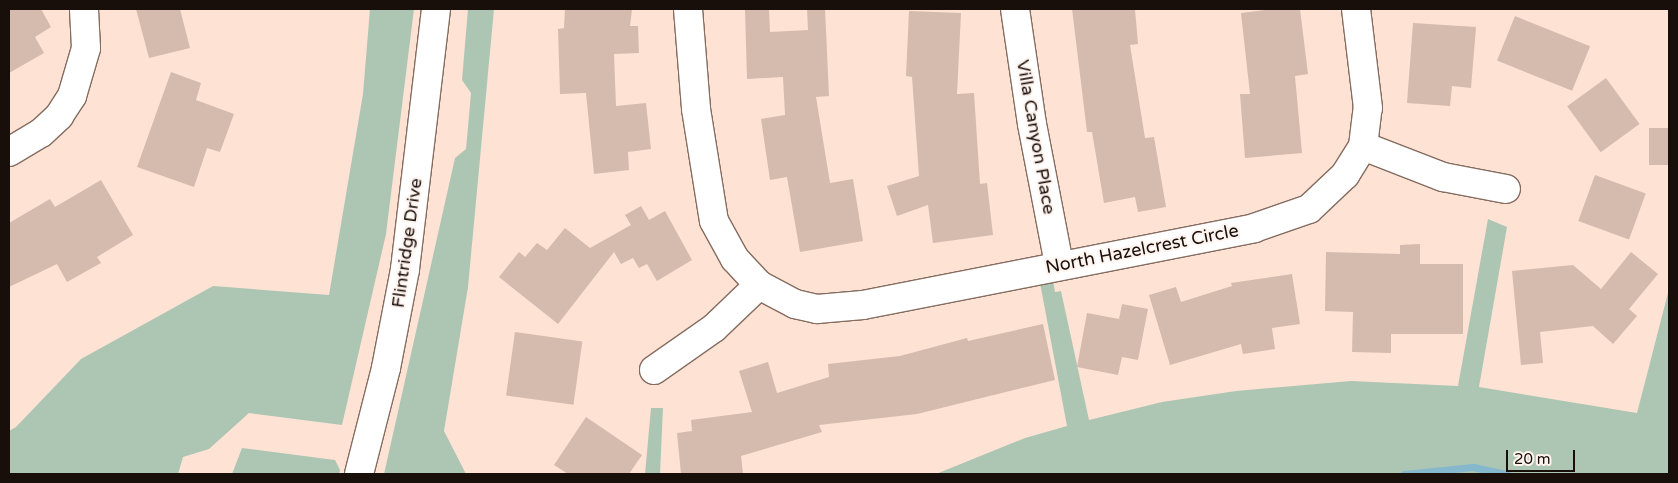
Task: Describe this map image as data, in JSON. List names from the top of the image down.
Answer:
{
  "streets": {
    "street": ["Villa Canyon Place", "Flintridge Drive", "North Hazelcrest Circle"]
  },
  "crossings": [
    ["Villa Canyon Place", "North Hazelcrest Circle"]
  ],
  "scale_bar": "20 m"
}
